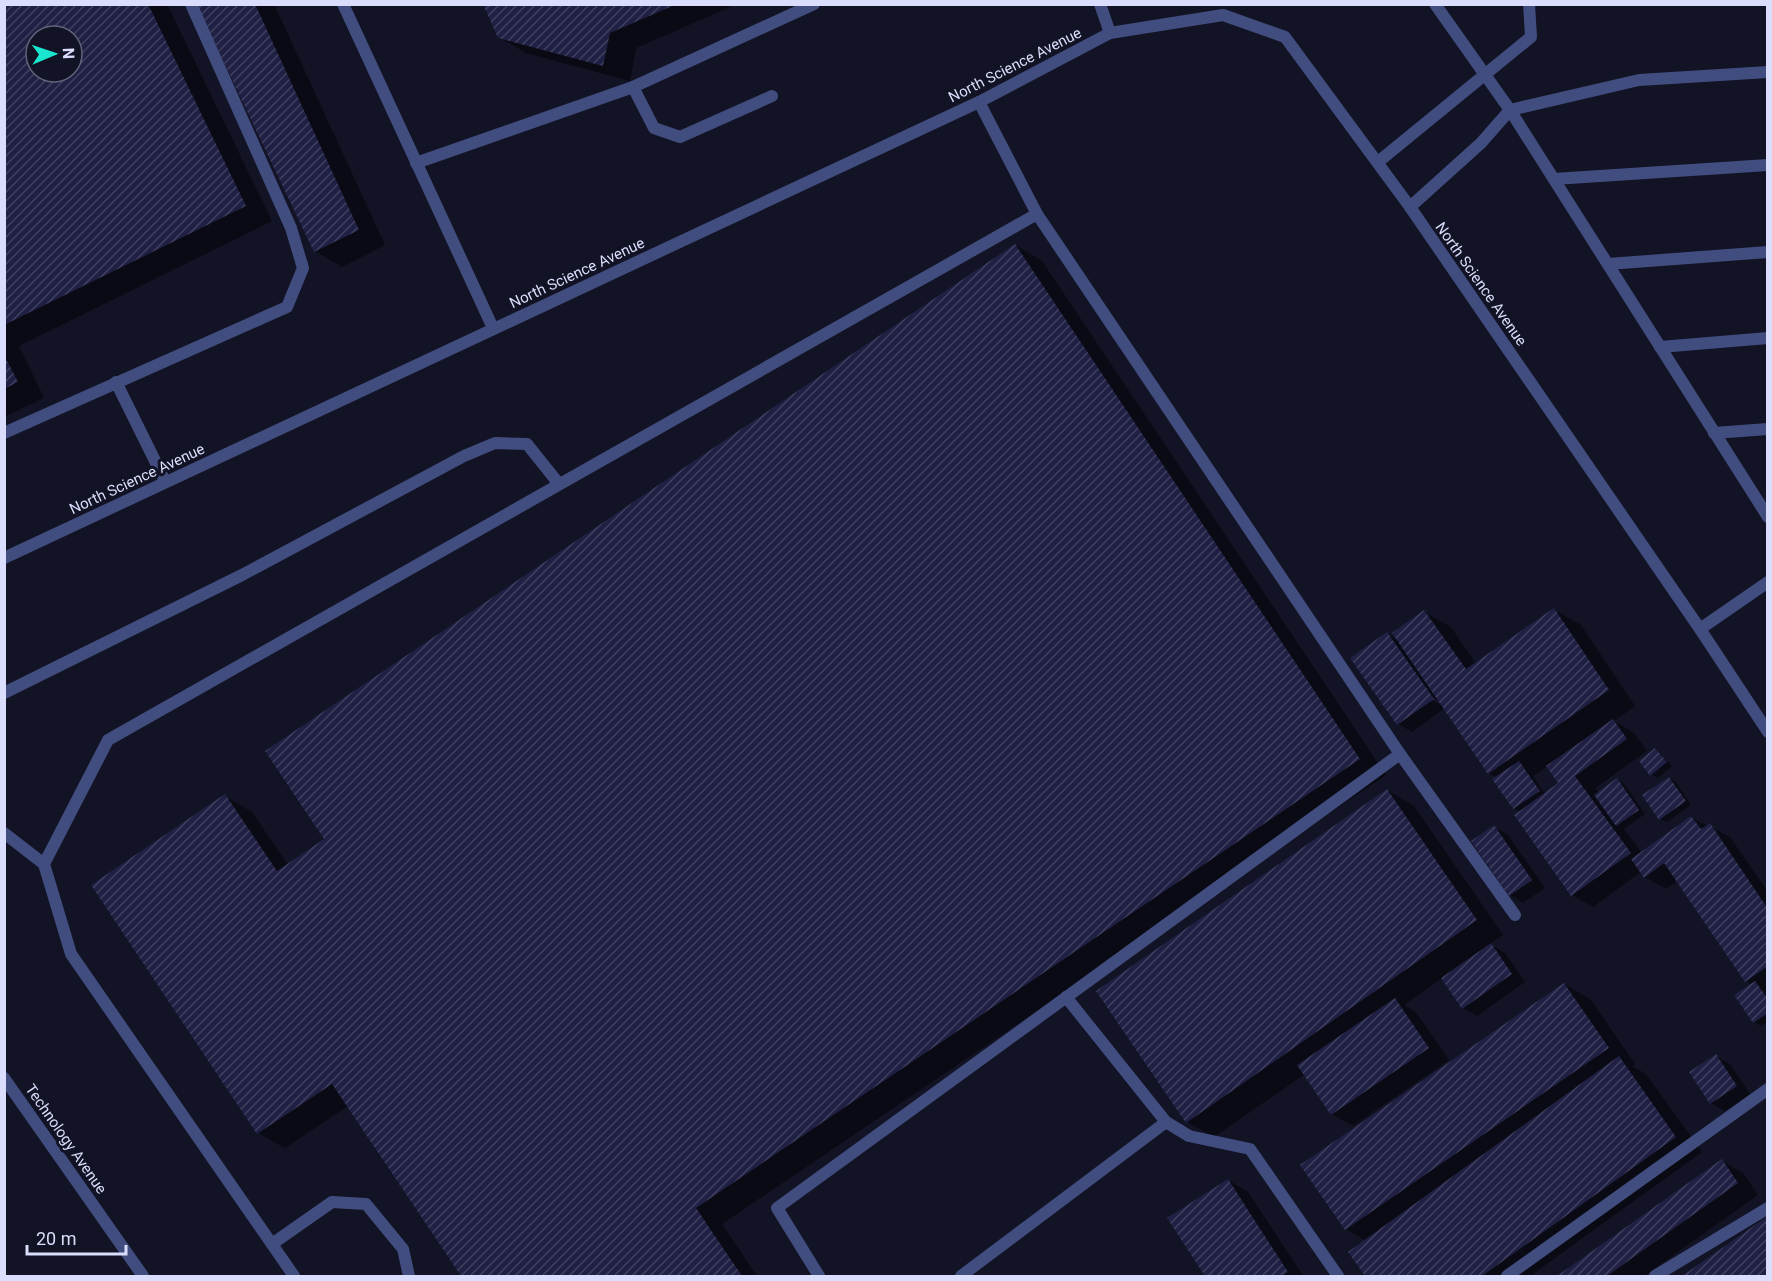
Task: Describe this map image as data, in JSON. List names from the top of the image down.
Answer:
{
  "streets": {
    "street": ["North Science Avenue", "Technology Avenue"]
  },
  "scale_bar": "20 m",
  "north": "right"
}
